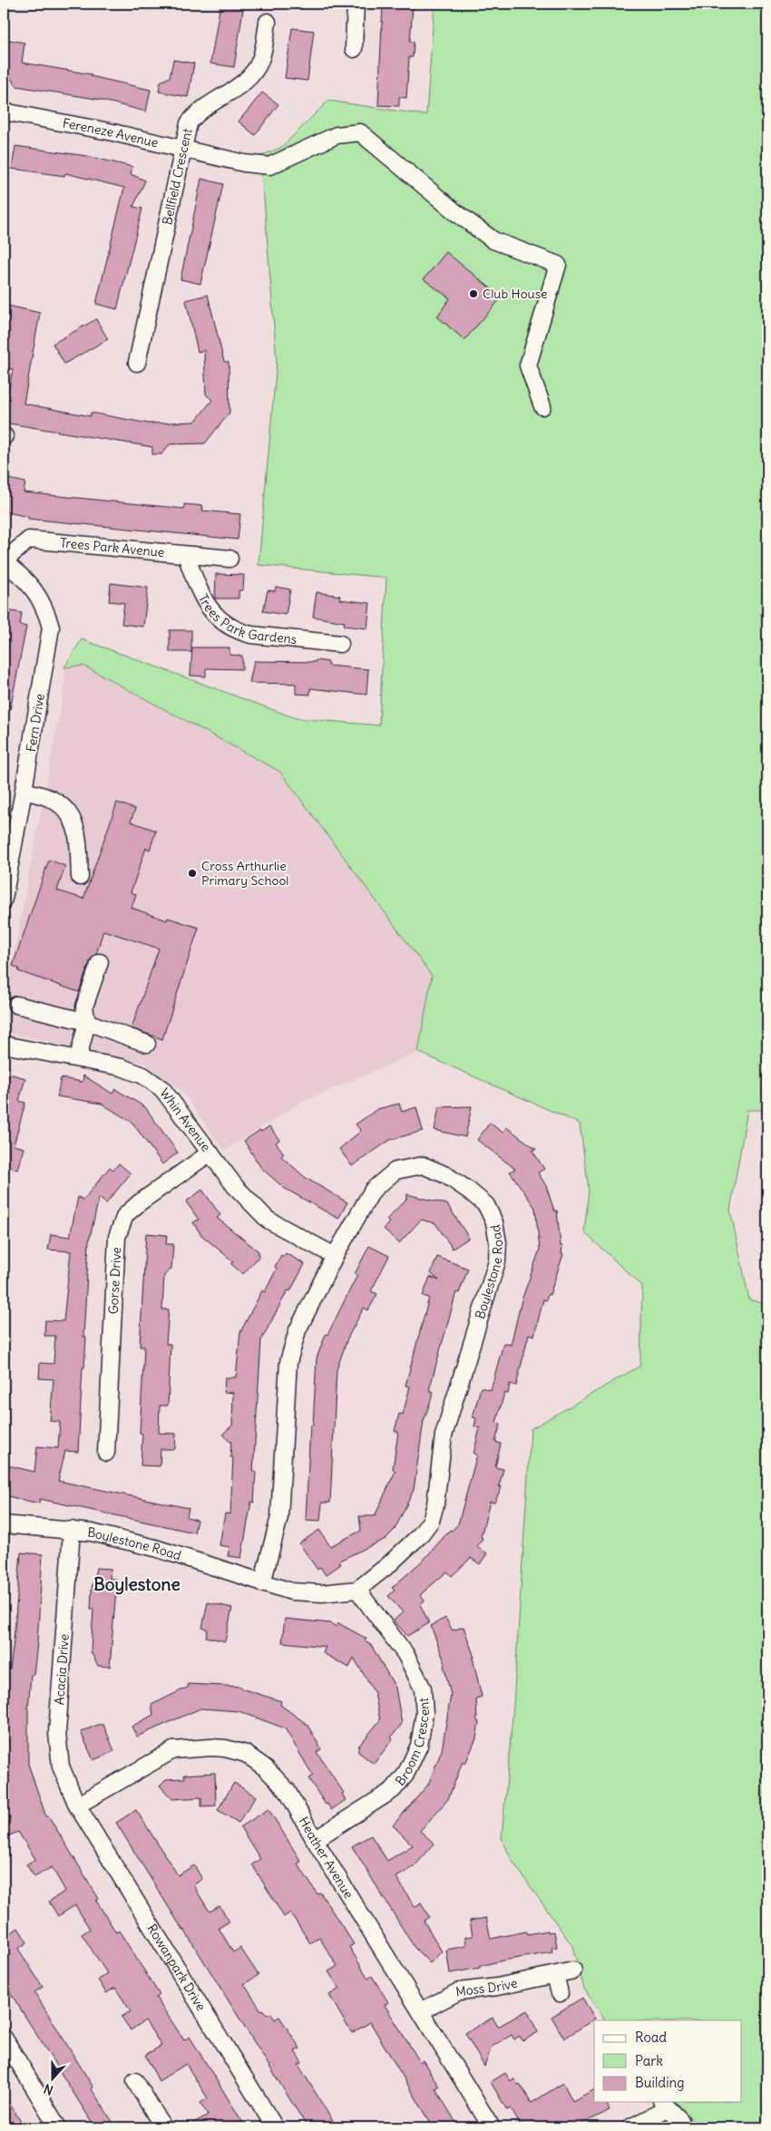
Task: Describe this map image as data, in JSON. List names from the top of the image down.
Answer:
{
  "streets": {
    "street": [
      "Fereneze Avenue",
      "Bellfield Crescent",
      "Trees Park Avenue",
      "Trees Park Gardens",
      "Fern Drive",
      "Whin Avenue",
      "Boylestone Road",
      "Gorse Drive",
      "Acacia Drive",
      "Broom Crescent",
      "Heather Avenue",
      "Rowanpark Drive",
      "Moss Drive"
    ]
  },
  "crossings": [
    ["Fereneze Avenue", "Bellfield Crescent"],
    ["Trees Park Avenue", "Trees Park Gardens"],
    ["Trees Park Avenue", "Fern Drive"],
    ["Whin Avenue", "Boylestone Road"],
    ["Whin Avenue", "Gorse Drive"],
    ["Boylestone Road", "Acacia Drive"],
    ["Boylestone Road", "Broom Crescent"],
    ["Acacia Drive", "Heather Avenue"],
    ["Acacia Drive", "Rowanpark Drive"],
    ["Broom Crescent", "Heather Avenue"],
    ["Heather Avenue", "Rowanpark Drive"],
    ["Heather Avenue", "Moss Drive"]
  ],
  "districts": ["Boylestone"],
  "places": ["Club House", "Cross Arthurlie Primary School"],
  "legend": ["Road", "Park", "Building"],
  "north": "bottom"
}
